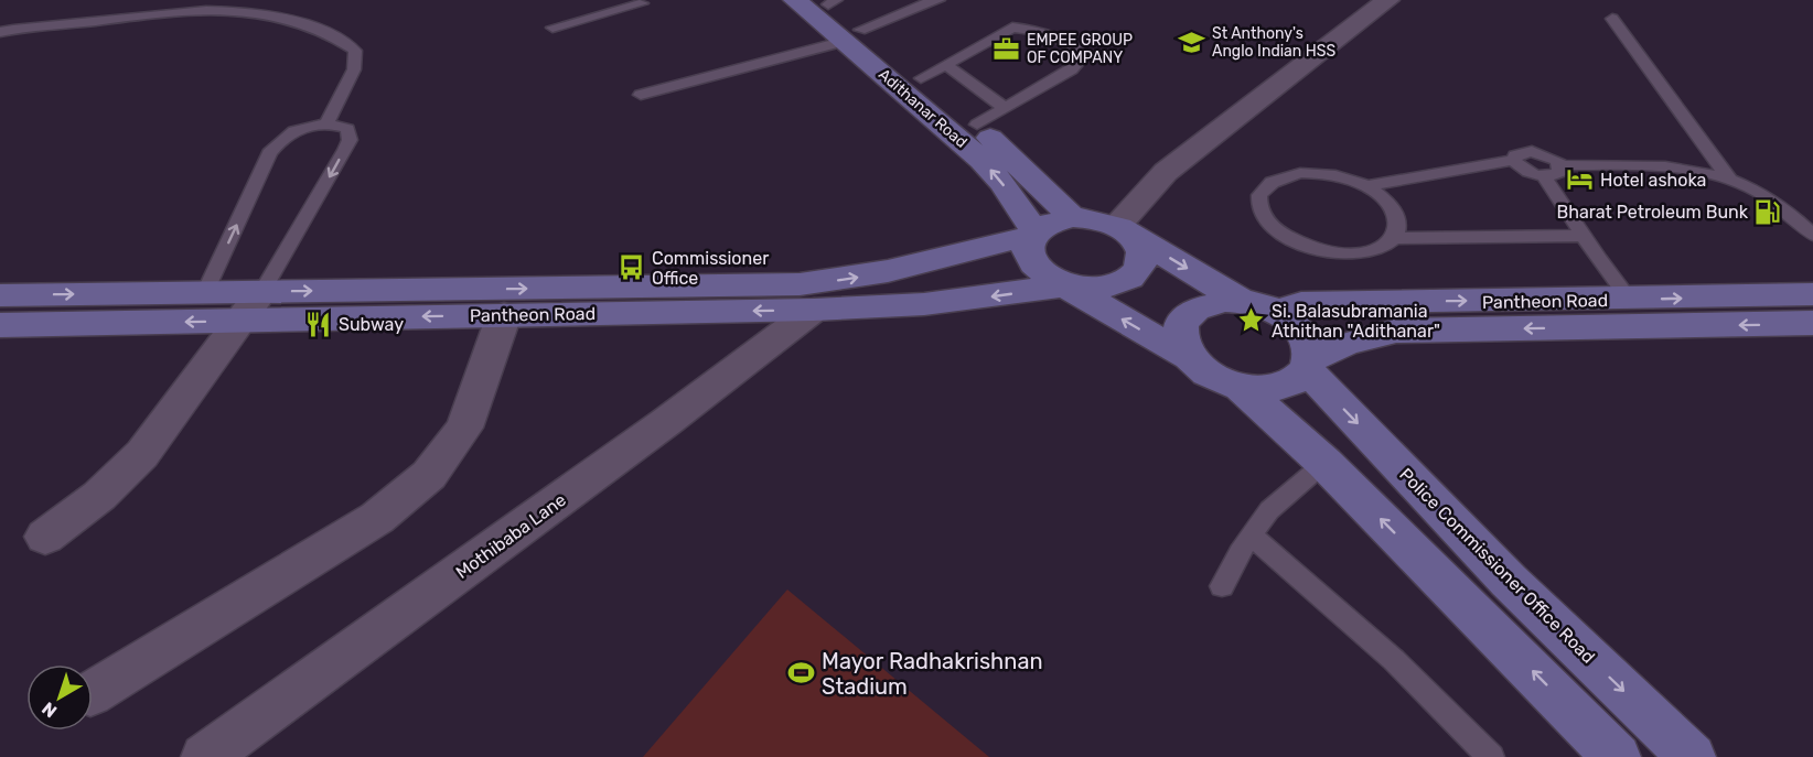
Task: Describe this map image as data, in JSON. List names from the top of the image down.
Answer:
{
  "streets": {
    "main road": ["Adithanar Road", "Pantheon Road", "Police Commissioner Office Road"],
    "street": ["Mothibaba Lane"]
  },
  "crossings": [
    ["Adithanar Road", "Pantheon Road"],
    ["Pantheon Road", "Mothibaba Lane"],
    ["Pantheon Road", "Police Commissioner Office Road"]
  ],
  "places": {
    "school or university": ["St Anthony's Anglo Indian HSS"],
    "office": ["EMPEE GROUP OF COMPANY"],
    "hotel": ["Hotel ashoka"],
    "fuel station": ["Bharat Petroleum Bunk"],
    "bus stop": ["Commissioner Office"],
    "place": ["Si. Balasubramania Athithan \"Adithanar\""],
    "restaurant": ["Subway"],
    "sports": ["Mayor Radhakrishnan Stadium"]
  },
  "north": "bottom left"
}
